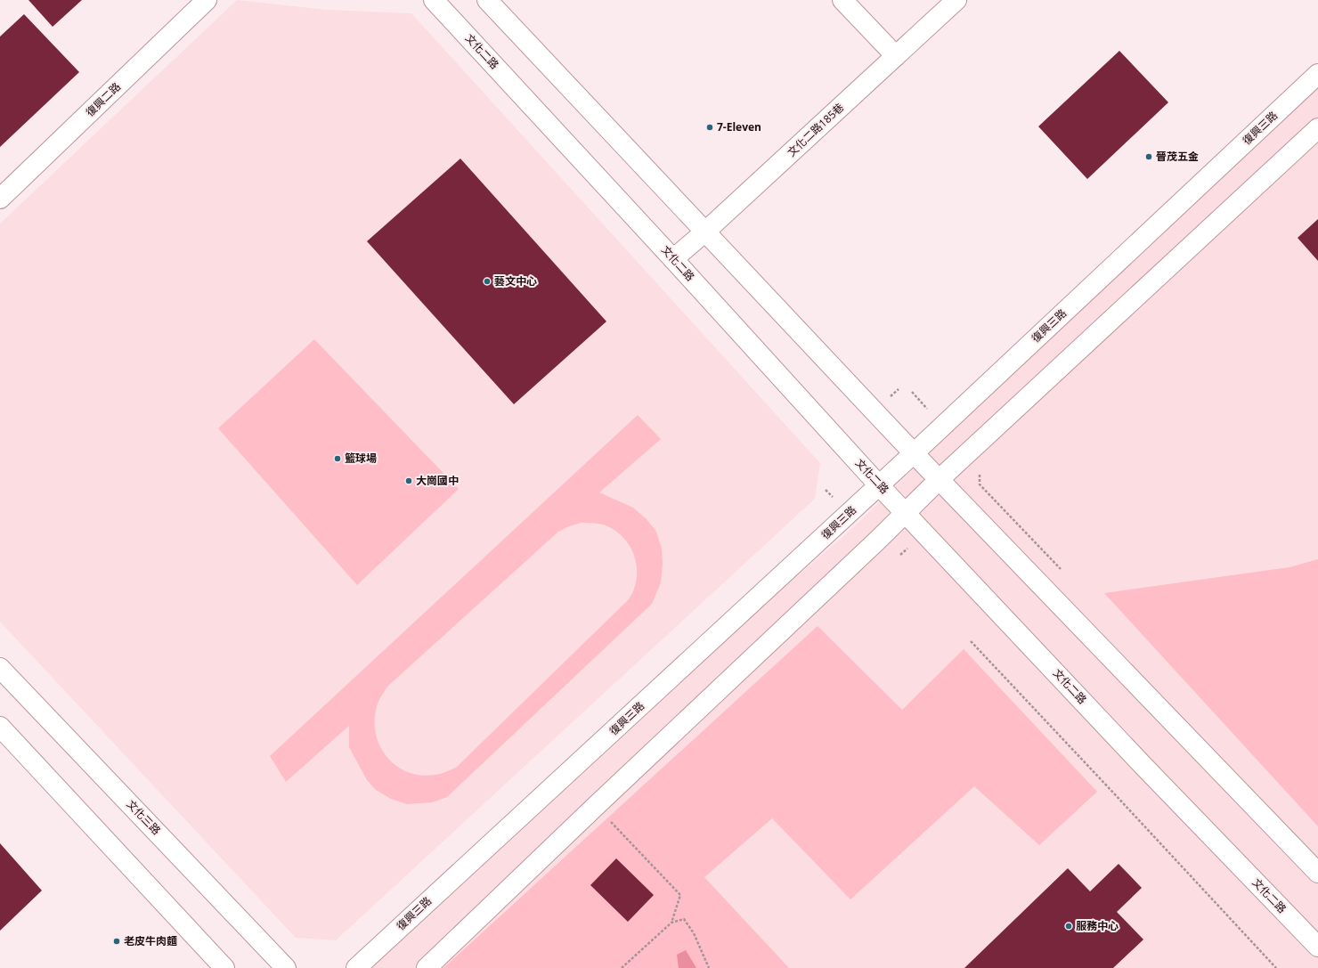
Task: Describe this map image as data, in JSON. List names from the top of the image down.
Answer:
{
  "streets": {
    "street": [
      "文化二路",
      "復興二路",
      "復興三路",
      "文化二路185巷",
      "文化三路"
    ]
  },
  "crossings": [
    ["文化二路", "復興三路"],
    ["文化二路", "文化二路185巷"]
  ],
  "places": [
    "7-Eleven",
    "晉茂五金",
    "藝文中心",
    "籃球場",
    "大崗國中",
    "服務中心",
    "老皮牛肉麵"
  ]
}
